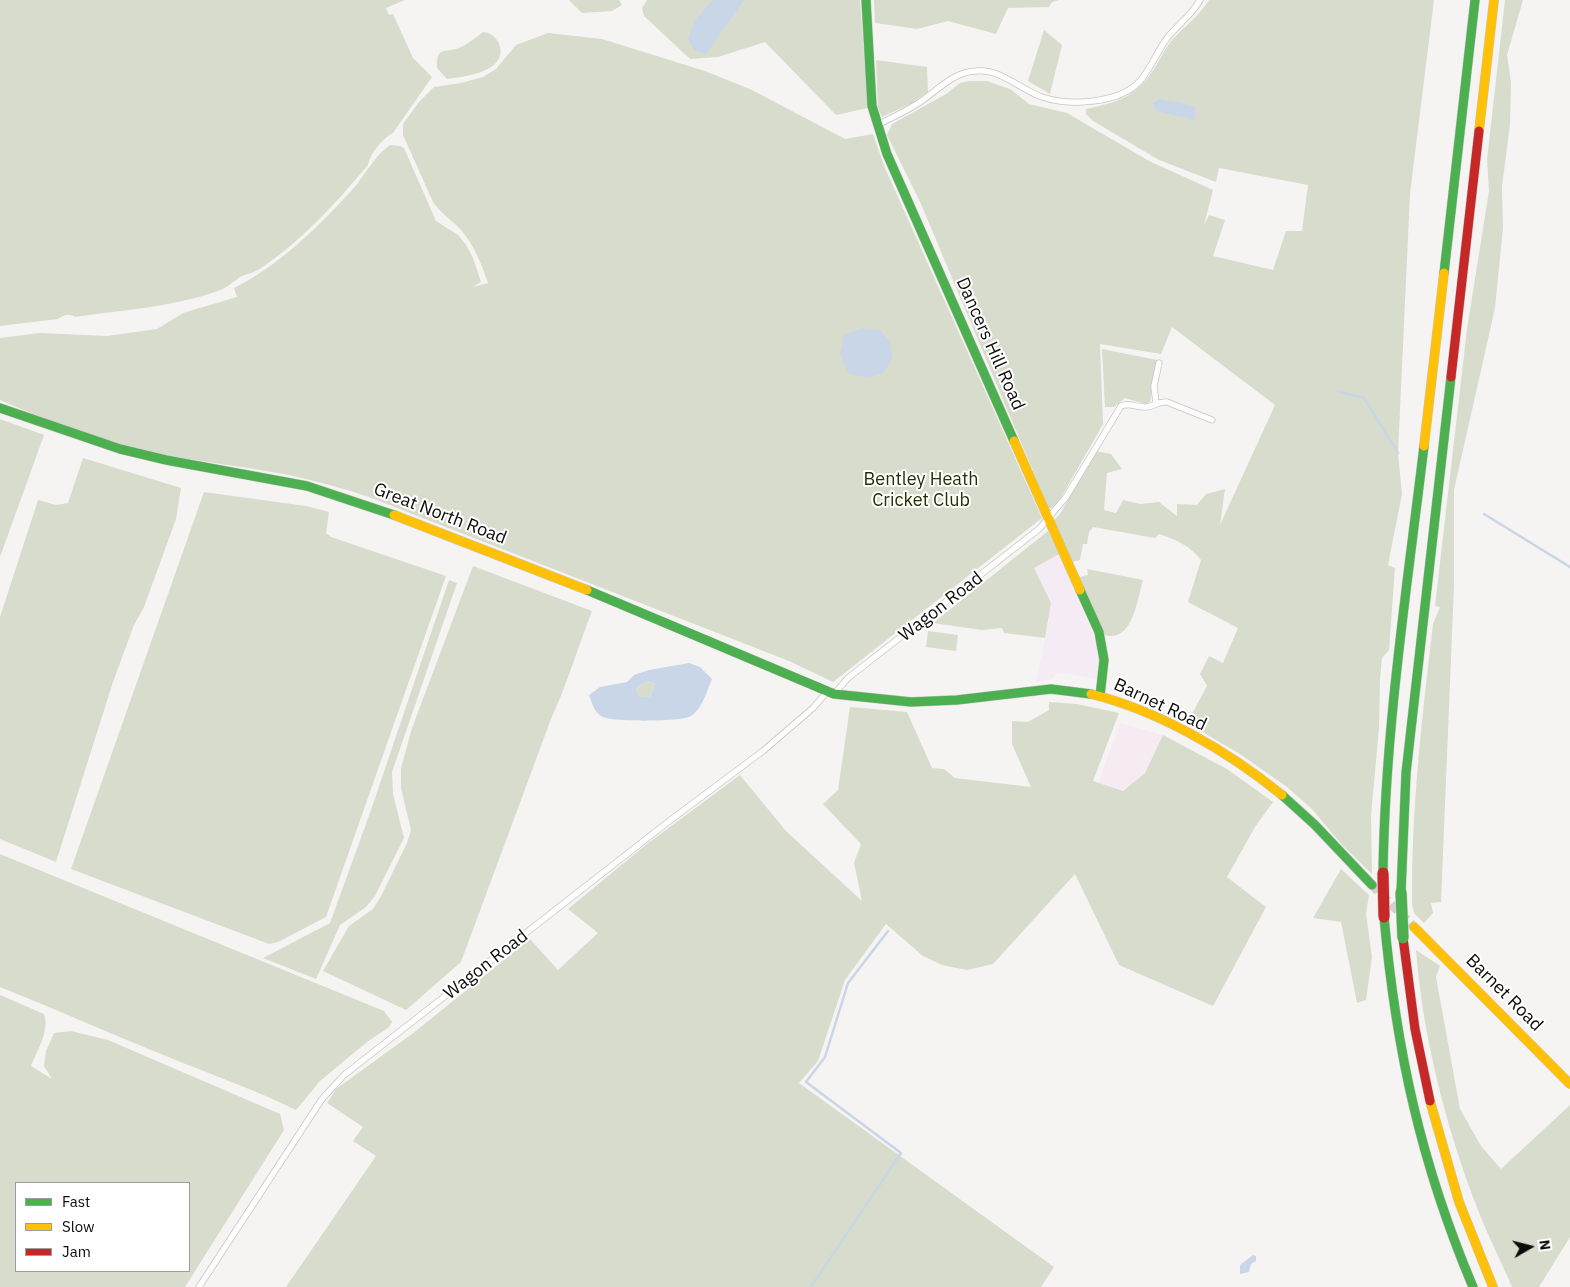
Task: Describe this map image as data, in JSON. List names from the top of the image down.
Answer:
{
  "streets": {
    "main road": ["Dancers Hill Road", "Great North Road", "Barnet Road"],
    "street": ["Wagon Road"]
  },
  "crossings": [
    ["Dancers Hill Road", "Wagon Road"],
    ["Dancers Hill Road", "Barnet Road"],
    ["Great North Road", "Wagon Road"],
    ["Great North Road", "Barnet Road"]
  ],
  "parks": ["Bentley Heath Cricket Club"],
  "legend": ["Fast", "Slow", "Jam"],
  "north": "right"
}
